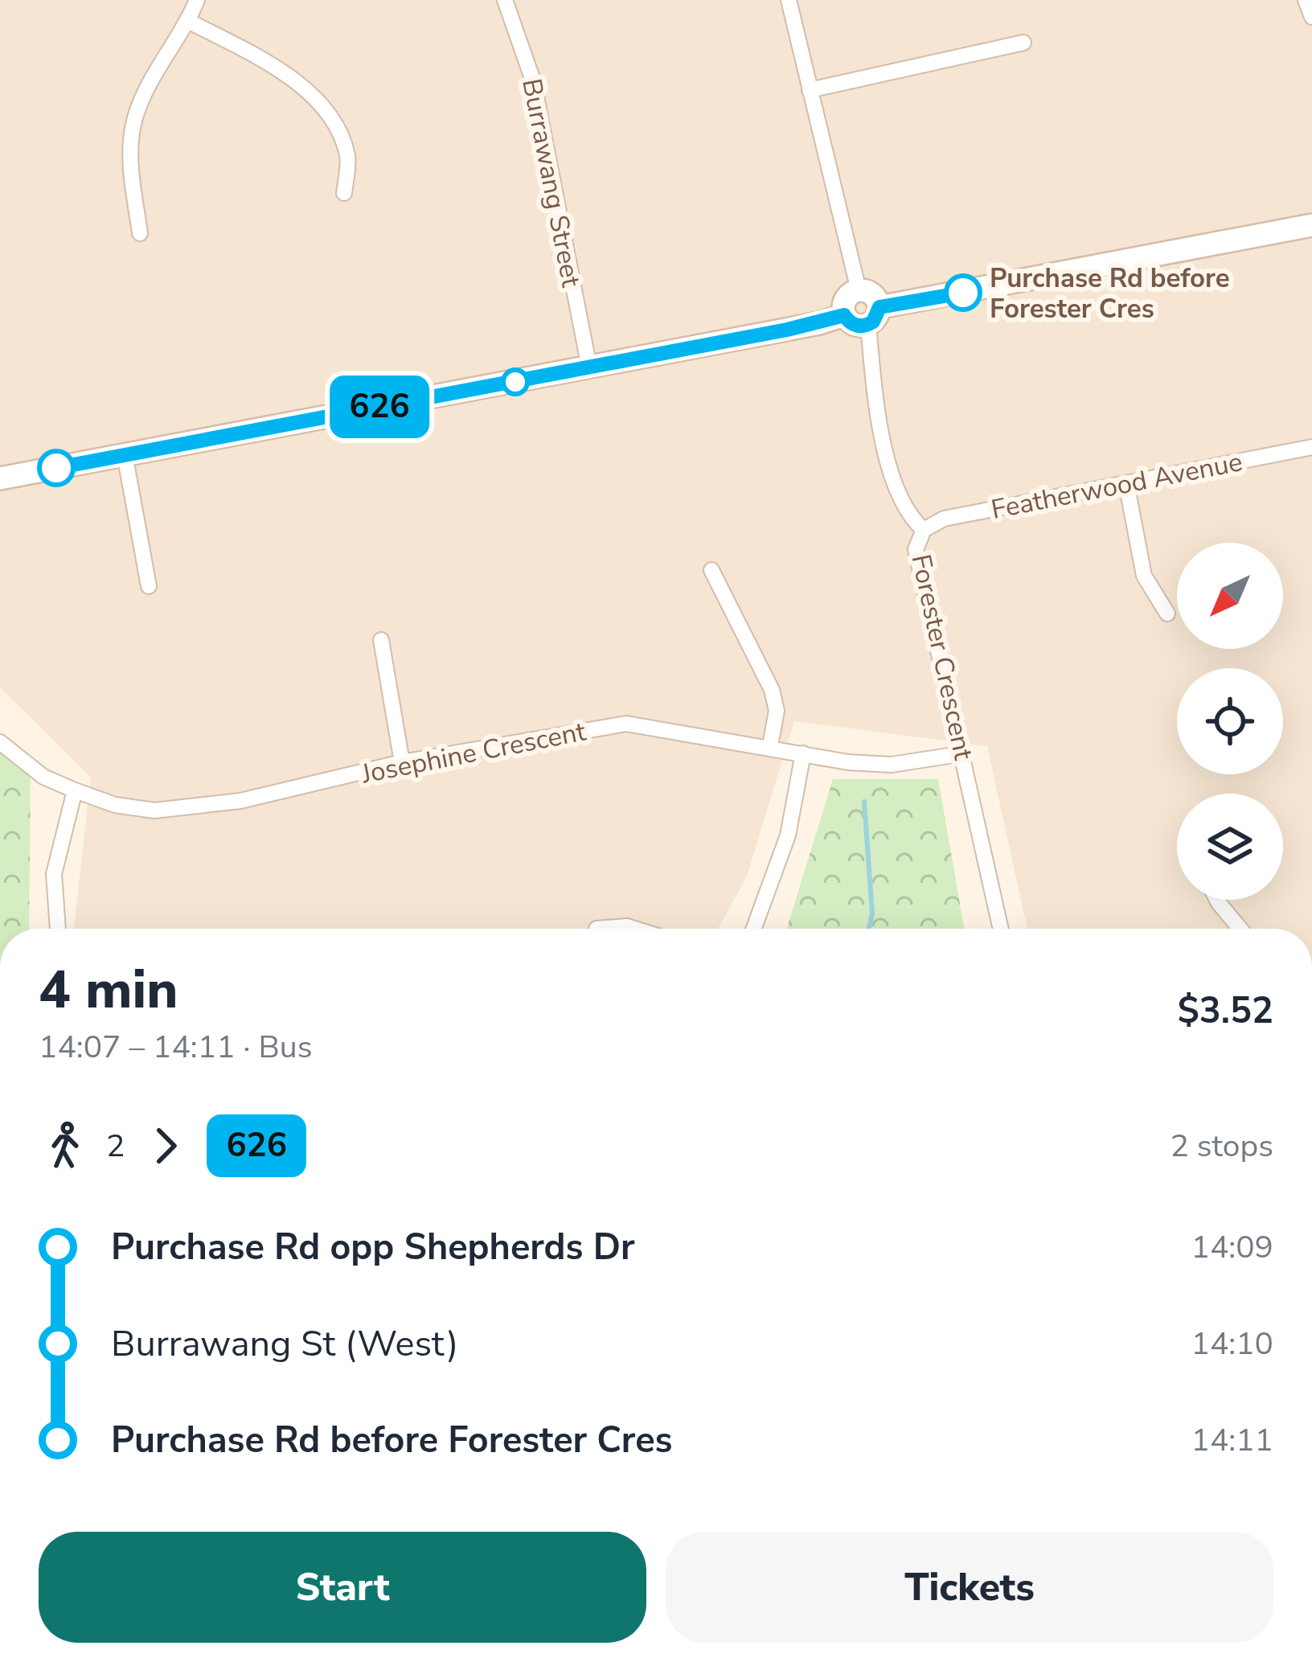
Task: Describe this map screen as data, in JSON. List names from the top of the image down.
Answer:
{
  "streets": {
    "street": [
      "Burrawang Street",
      "Featherwood Avenue",
      "Forester Crescent",
      "Josephine Crescent"
    ]
  },
  "crossings": [
    ["Featherwood Avenue", "Forester Crescent"],
    ["Forester Crescent", "Josephine Crescent"]
  ],
  "places": ["Purchase Rd before Forester Cres"],
  "lines": ["bus line 626"],
  "north": "bottom left",
  "page": {
    "on_map": "626",
    "heading": ["4 min", "14:07 – 14:11 · Bus", "$3.52"],
    "legs": ["2", "626", "2 stops"],
    "list": [
      {
        "name": "Purchase Rd opp Shepherds Dr",
        "value": "14:09"
      },
      {
        "name": "Burrawang St (West)",
        "value": "14:10"
      },
      {
        "name": "Purchase Rd before Forester Cres",
        "value": "14:11"
      }
    ],
    "buttons": ["Start", "Tickets"]
  }
}
